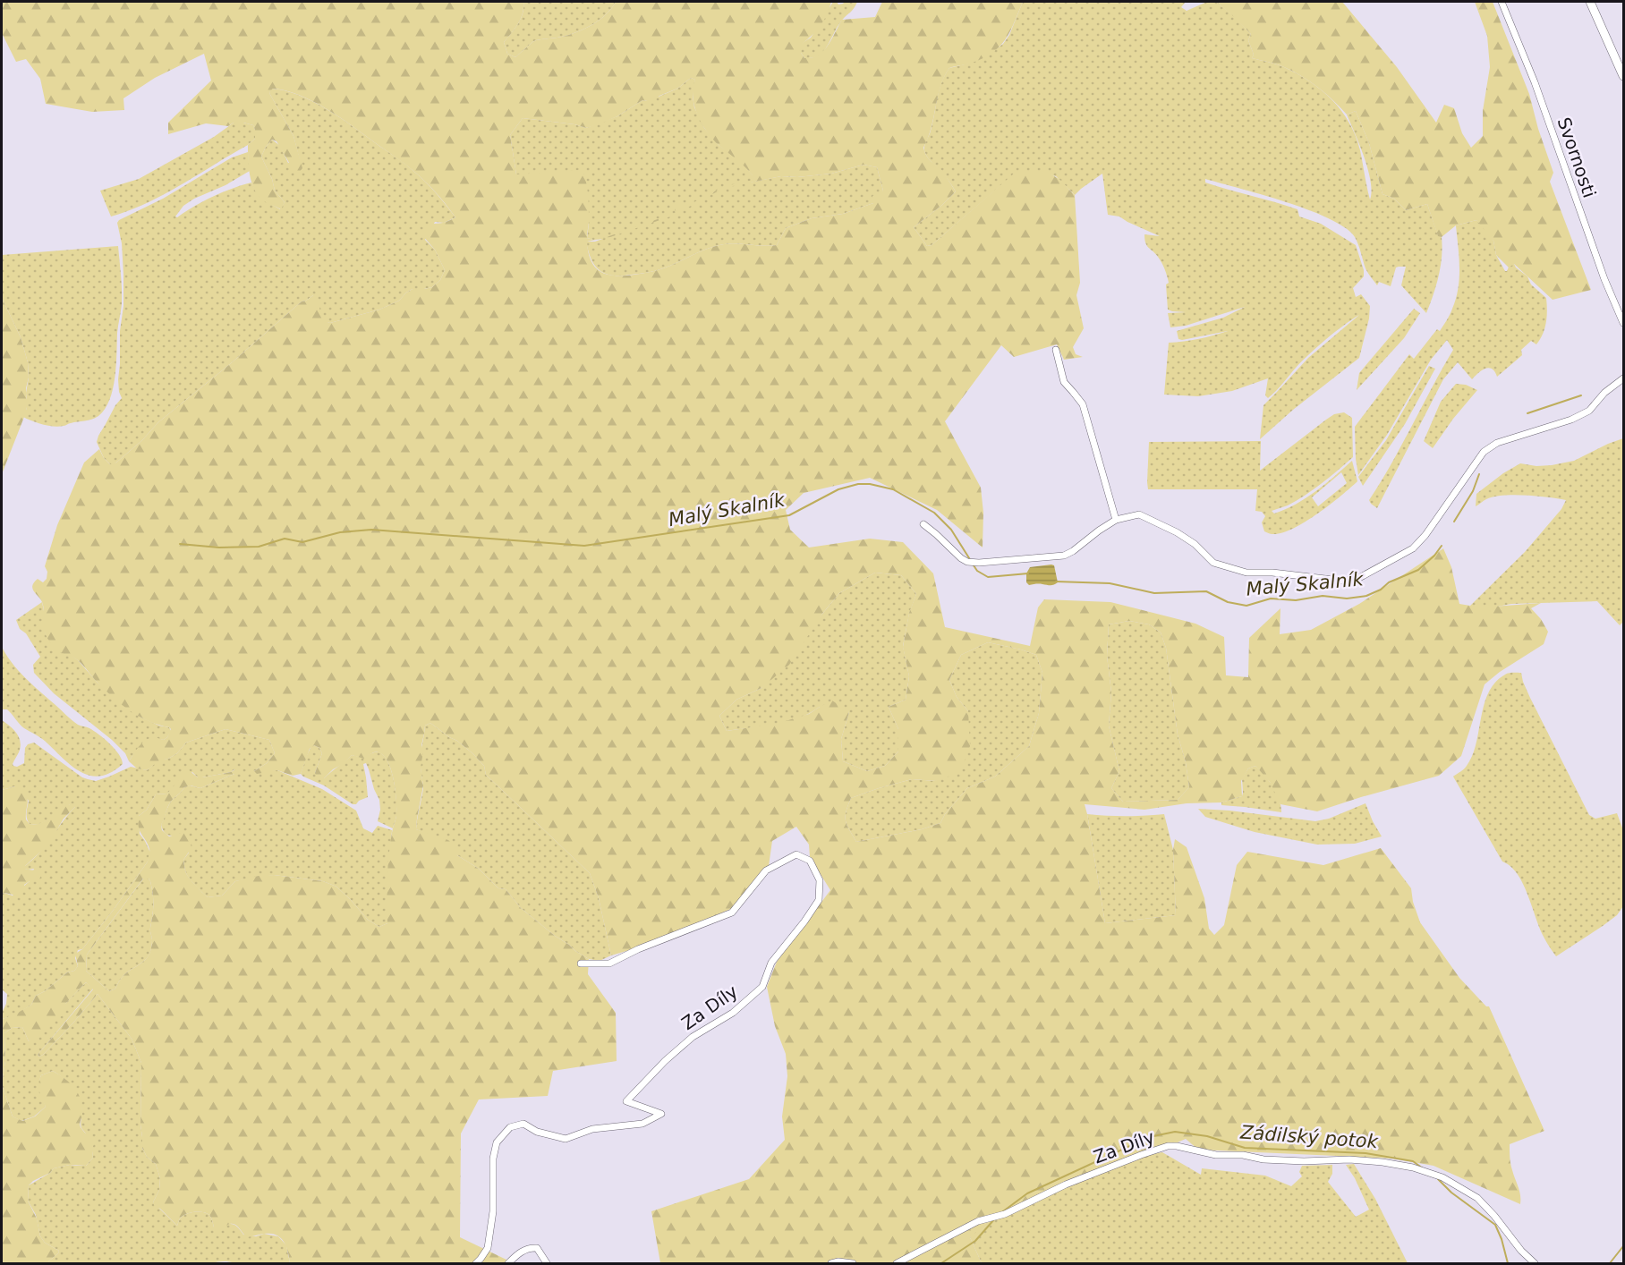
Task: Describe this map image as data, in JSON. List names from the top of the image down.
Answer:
{
  "streets": {
    "street": ["Svornosti", "Za Díly"]
  },
  "water": ["Malý Skalník", "Zádilský potok"]
}
